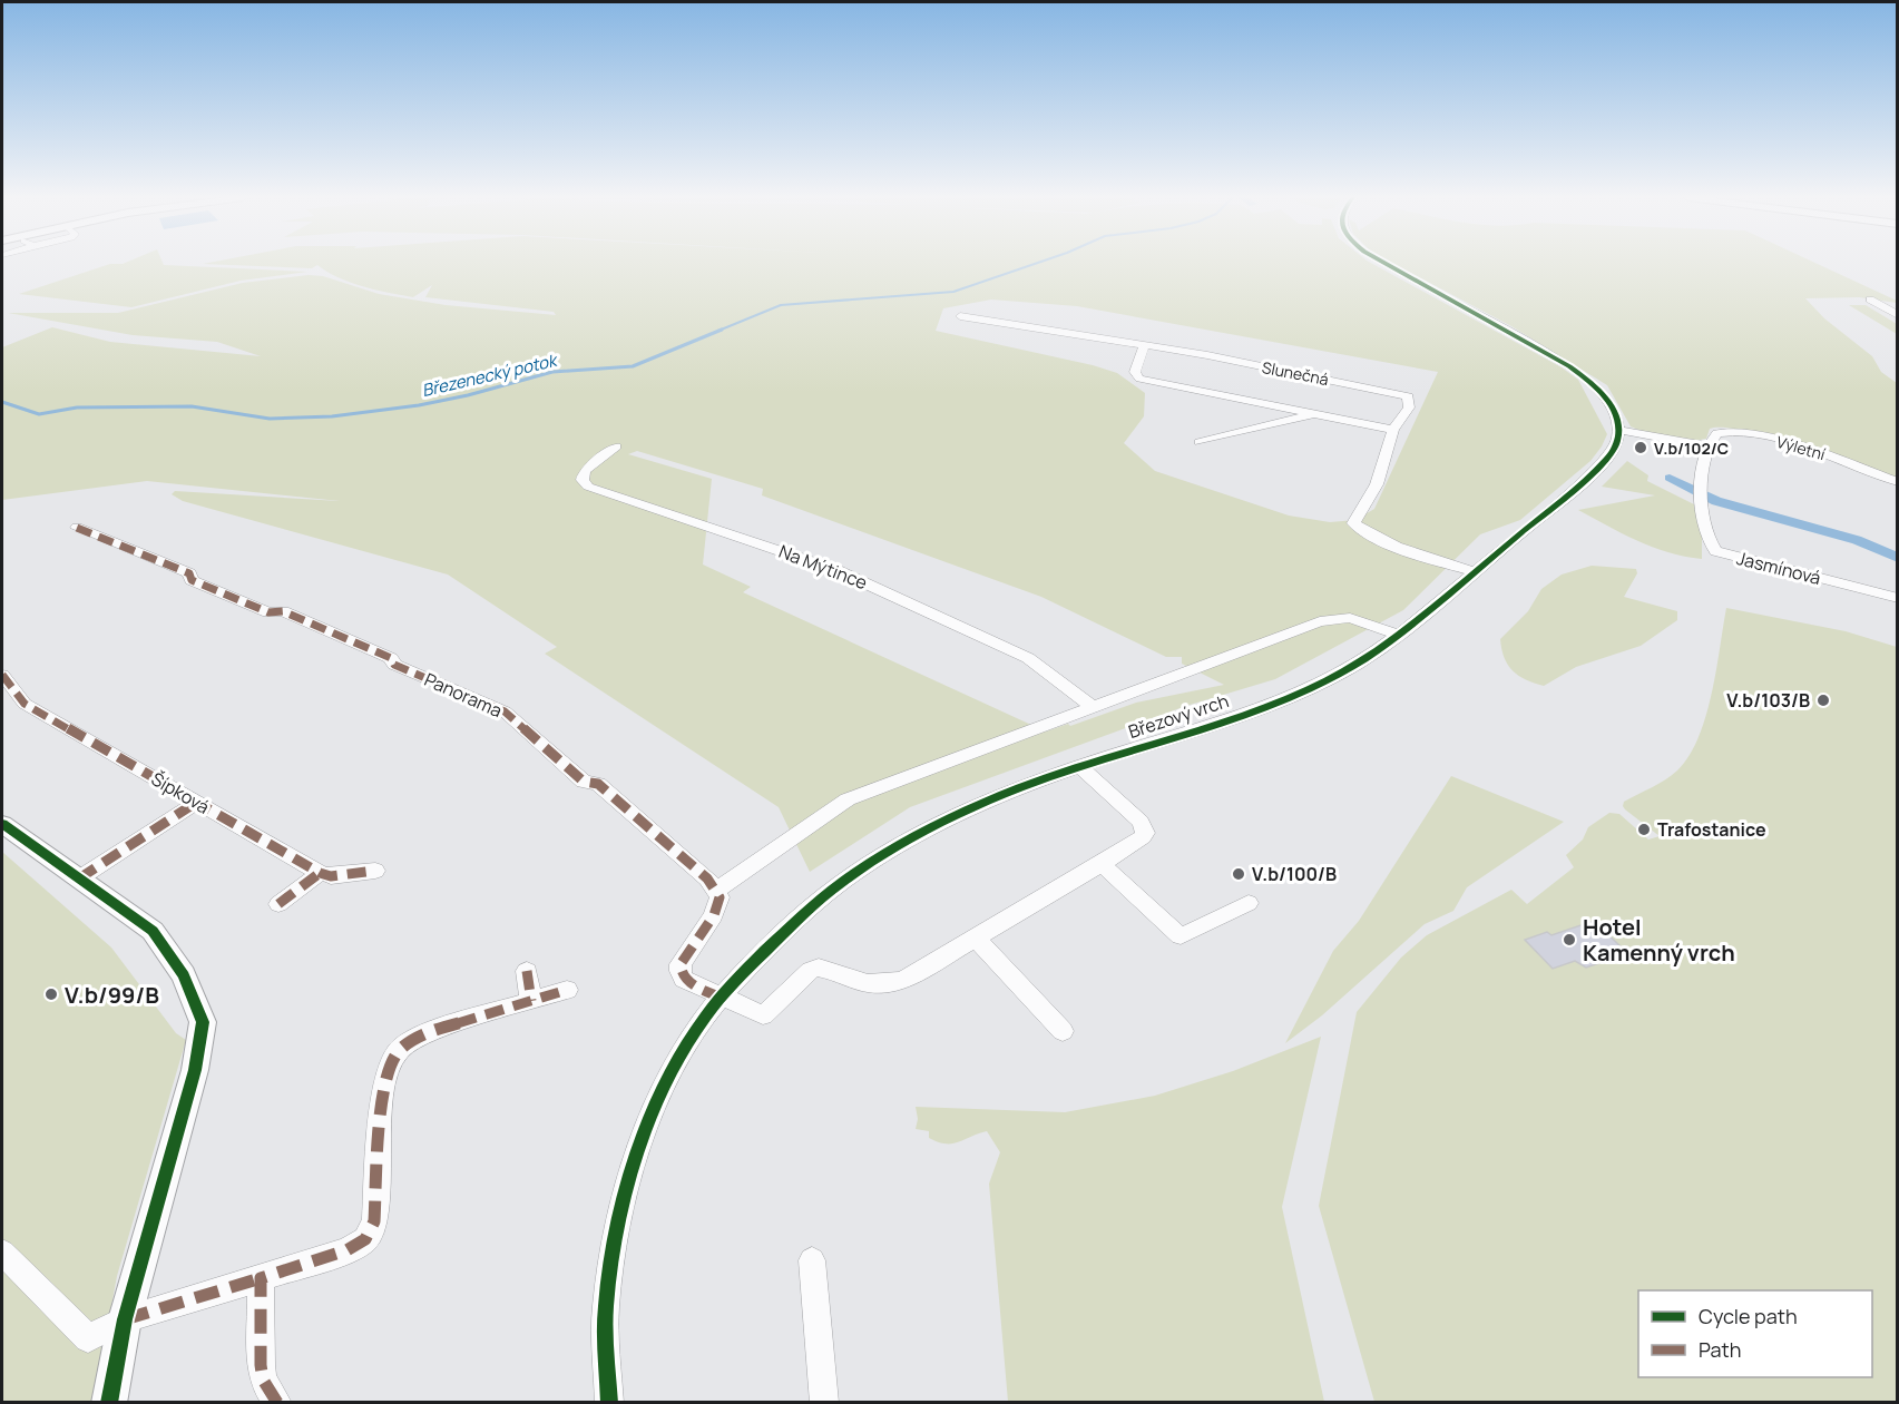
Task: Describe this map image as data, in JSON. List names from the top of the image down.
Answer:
{
  "streets": {
    "street": [
      "Slunečná",
      "Výletní",
      "Na Mýtince",
      "Jasmínová",
      "Panorama",
      "Březový vrch",
      "Šípková"
    ]
  },
  "crossings": [
    ["Slunečná", "Březový vrch"],
    ["Výletní", "Jasmínová"]
  ],
  "water": ["Březenecký potok"],
  "places": [
    "V.b/102/C",
    "V.b/103/B",
    "Trafostanice",
    "V.b/100/B",
    "Hotel Kamenný vrch",
    "V.b/99/B"
  ],
  "legend": ["Cycle path", "Path"]
}
